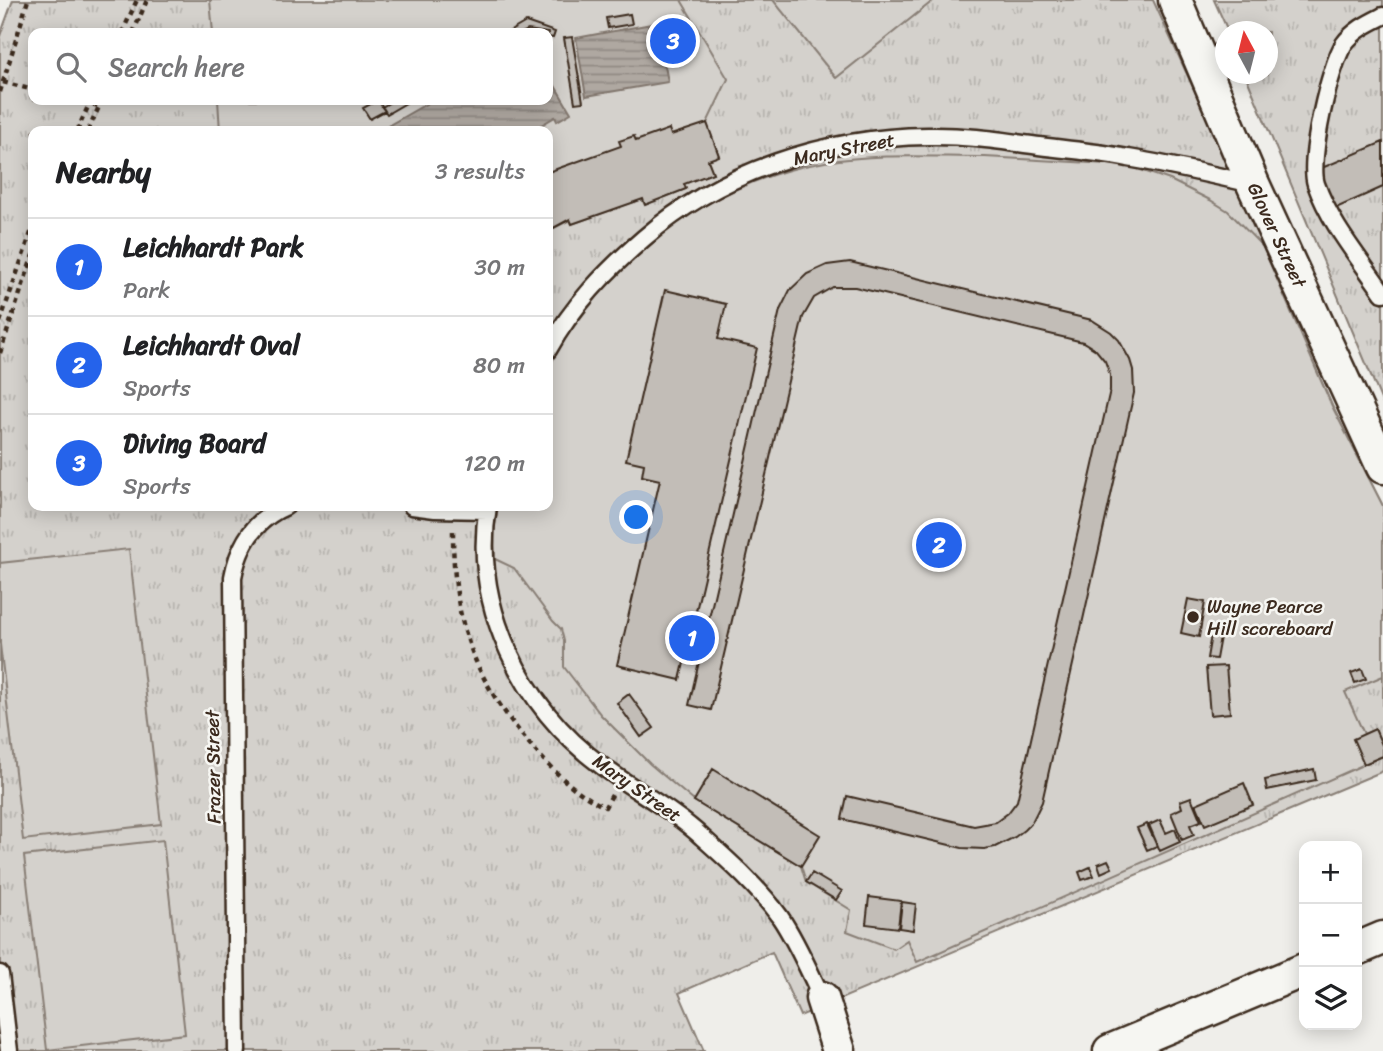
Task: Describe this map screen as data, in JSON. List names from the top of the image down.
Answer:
{
  "streets": {
    "street": ["Mary Street", "Glover Street"],
    "lane": ["Frazer Street"]
  },
  "crossings": [
    ["Mary Street", "Glover Street"]
  ],
  "places": ["Wayne Pearce Hill scoreboard"],
  "north": "top",
  "page": {
    "pins": ["3", "2", "1"],
    "search": "Search here",
    "heading": ["Nearby", "3 results"],
    "list": [
      {
        "mark": "1",
        "name": "Leichhardt Park",
        "note": "Park",
        "value": "30 m"
      },
      {
        "mark": "2",
        "name": "Leichhardt Oval",
        "note": "Sports",
        "value": "80 m"
      },
      {
        "mark": "3",
        "name": "Diving Board",
        "note": "Sports",
        "value": "120 m"
      }
    ],
    "map_buttons": ["+", "−"]
  }
}
